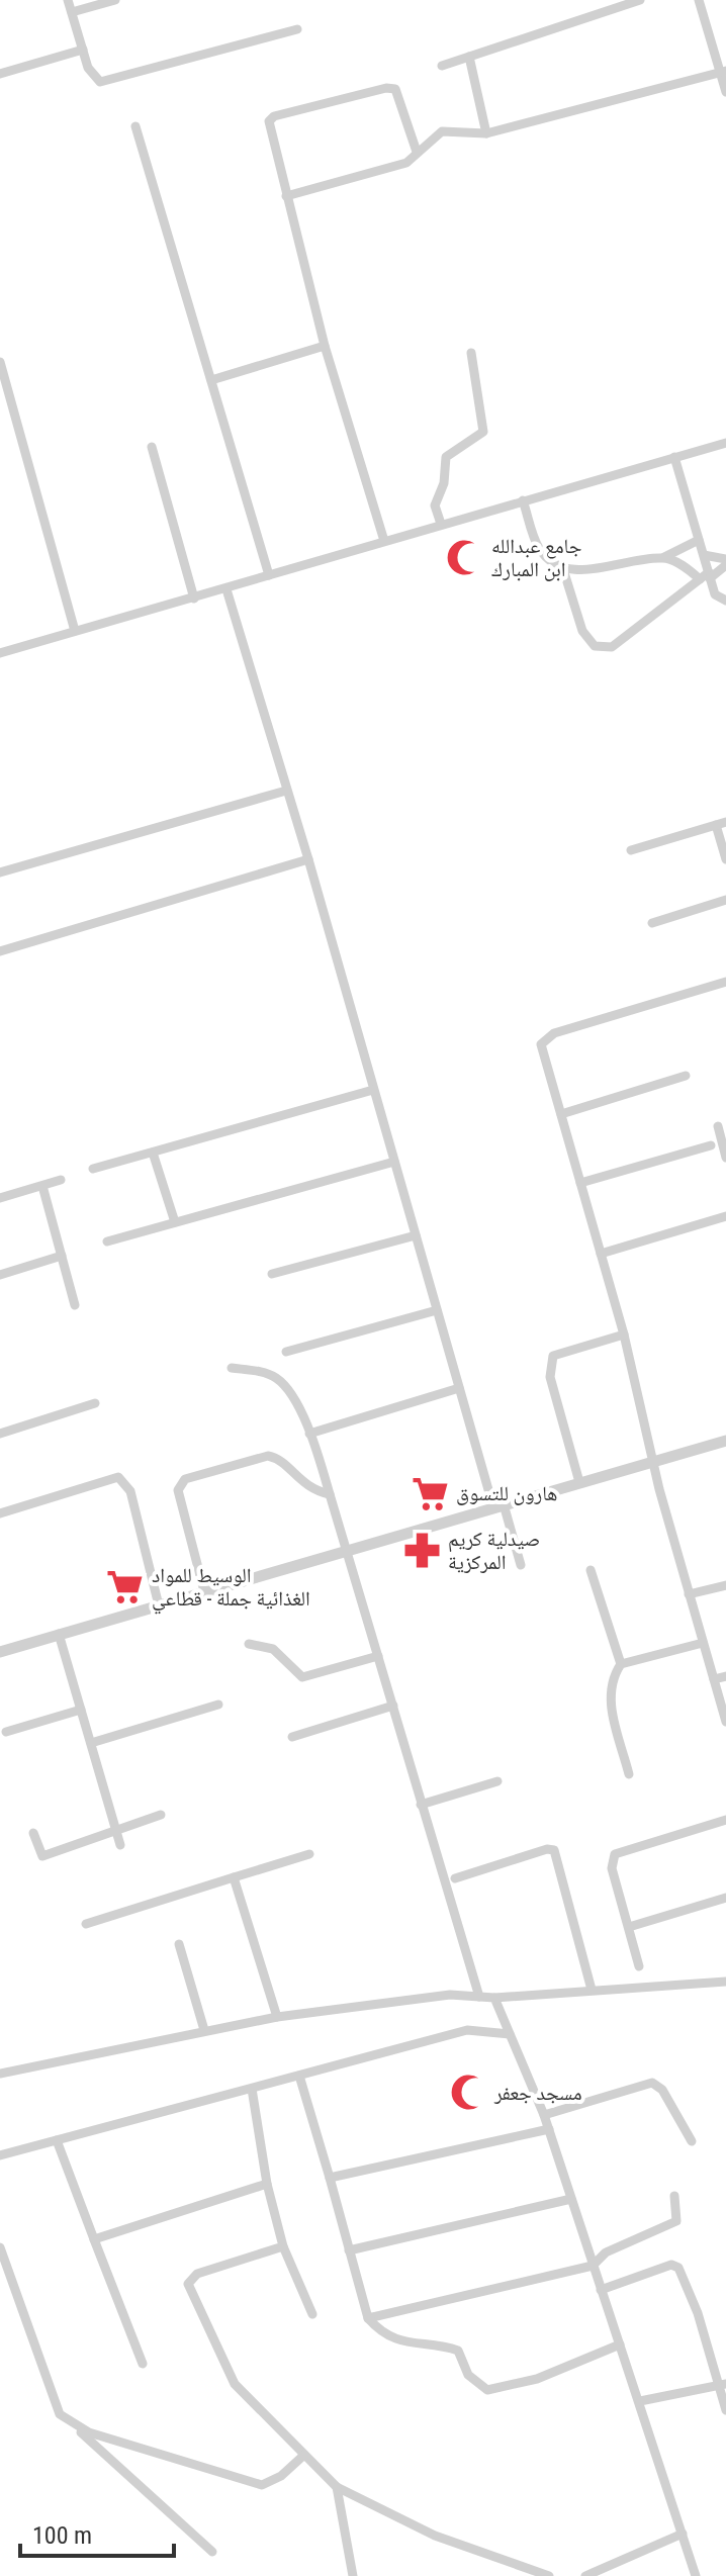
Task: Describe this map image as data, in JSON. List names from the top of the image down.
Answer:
{
  "places": {
    "mosque": ["جامع عبدالله ابن المبارك", "مسجد جعفر"],
    "supermarket": ["هارون للتسوق", "الوسيط للمواد الغذائية جملة - قطاعي"],
    "pharmacy": ["صيدلية كريم المركزية"]
  },
  "scale_bar": "100 m"
}
